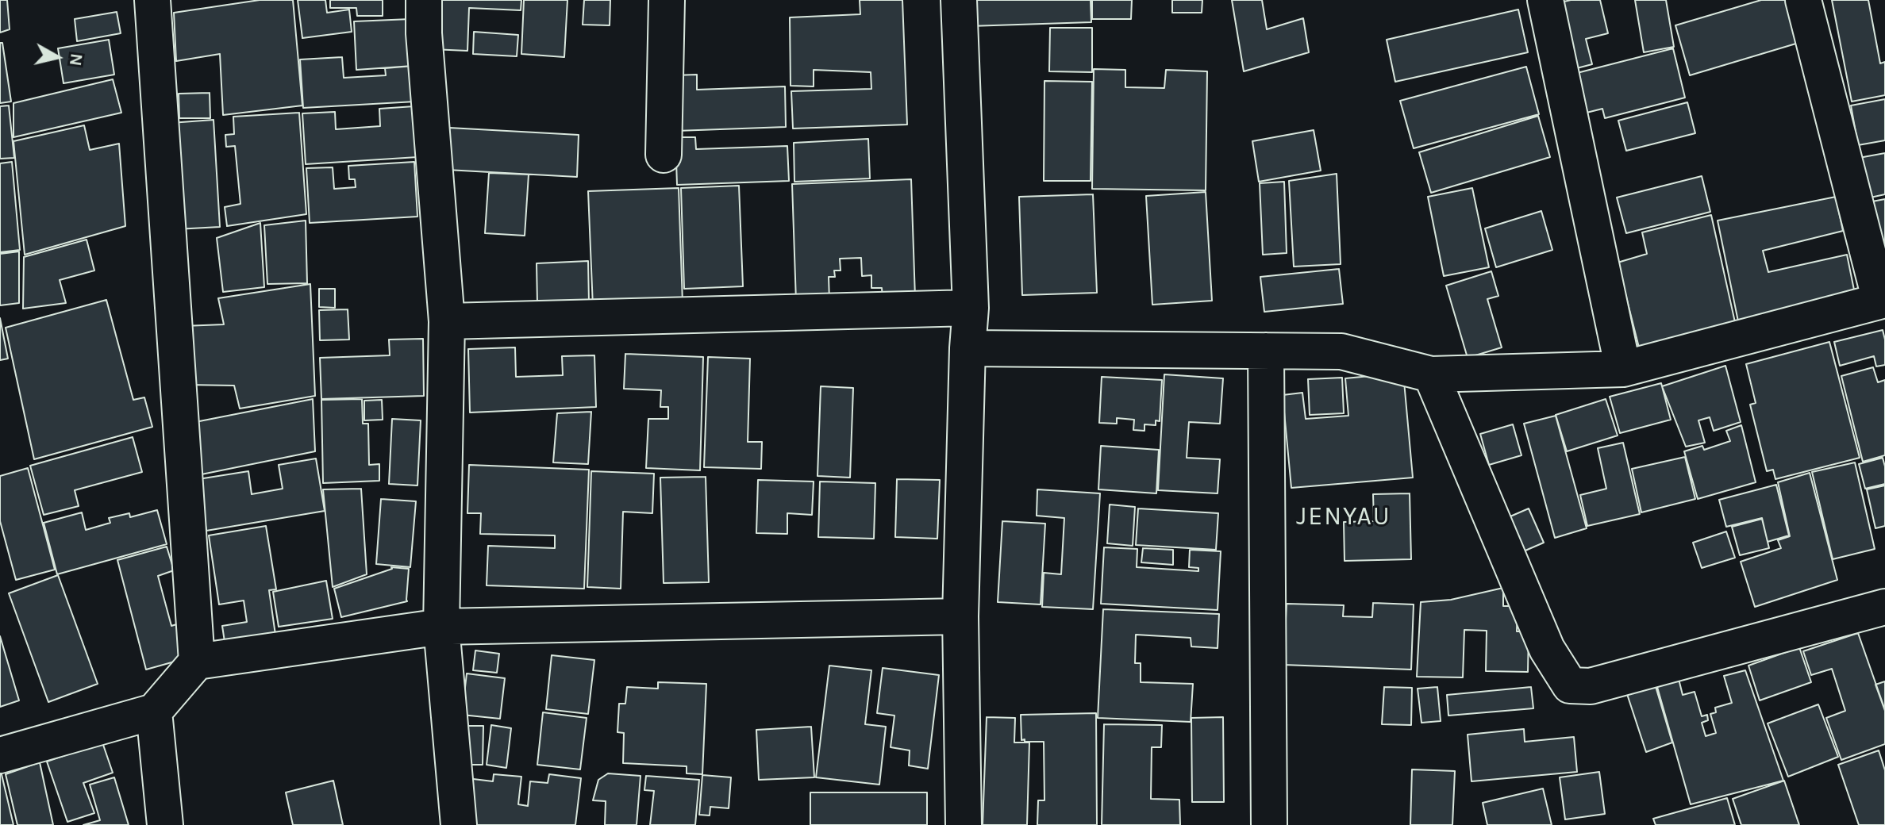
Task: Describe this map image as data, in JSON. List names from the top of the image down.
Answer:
{
  "districts": ["JENYAU"],
  "north": "right"
}
